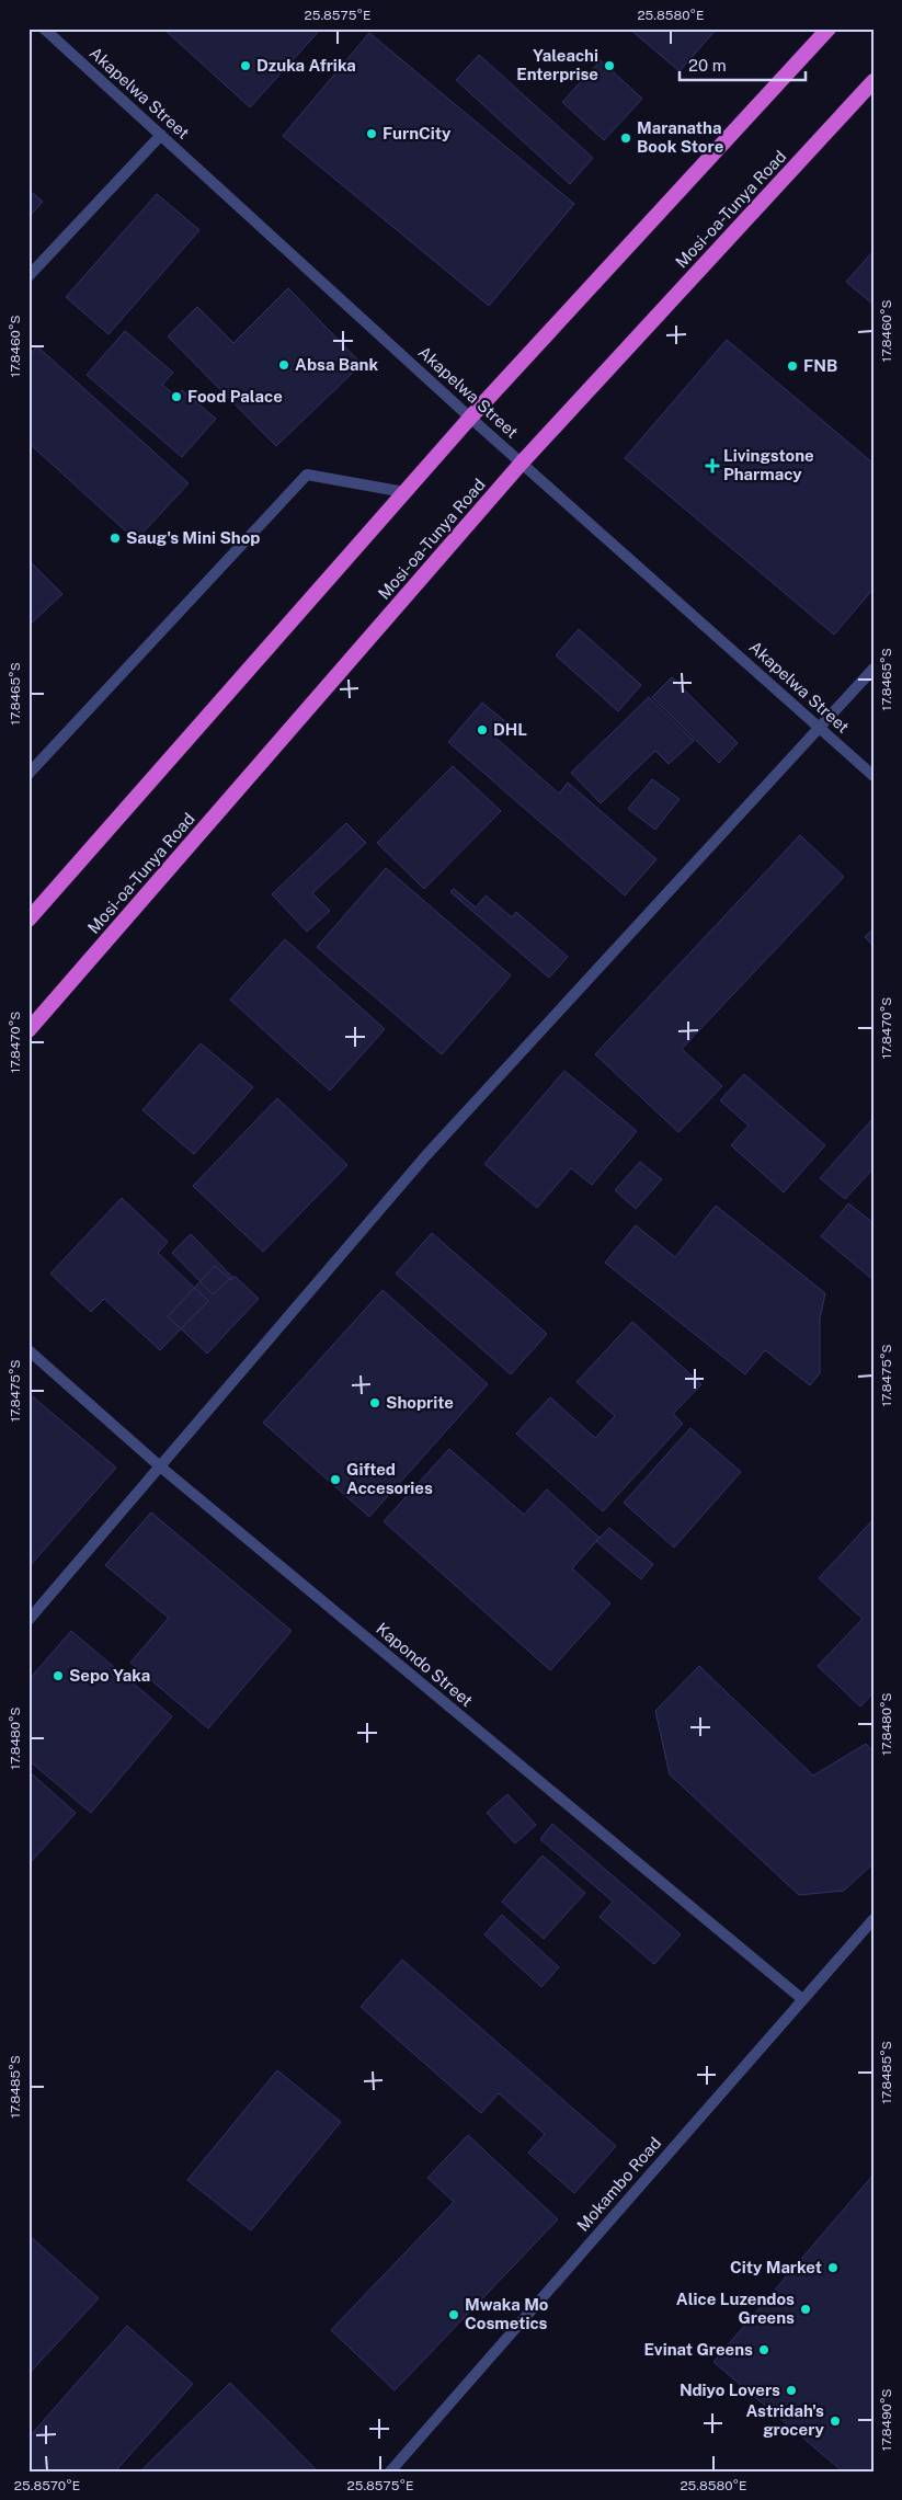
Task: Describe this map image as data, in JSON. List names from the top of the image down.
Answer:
{
  "streets": {
    "highway": ["Mosi-oa-Tunya Road"],
    "street": ["Akapelwa Street", "Kapondo Street", "Mokambo Road"]
  },
  "crossings": [
    ["Akapelwa Street", "Mosi-oa-Tunya Road"],
    ["Kapondo Street", "Mokambo Road"]
  ],
  "places": {
    "other": [
      "Dzuka Afrika",
      "Yaleachi Enterprise",
      "FurnCity",
      "Maranatha Book Store",
      "Absa Bank",
      "FNB",
      "Food Palace",
      "Saug's Mini Shop",
      "DHL",
      "Shoprite",
      "Gifted Accesories",
      "Sepo Yaka",
      "City Market",
      "Alice Luzendos Greens",
      "Mwaka Mo Cosmetics",
      "Evinat Greens",
      "Ndiyo Lovers",
      "Astridah's grocery"
    ],
    "health": ["Livingstone Pharmacy"]
  },
  "scale_bar": "20 m",
  "coordinates": [
    "25.8575°E",
    "25.8580°E",
    "17.8460°S",
    "17.8465°S",
    "17.8470°S",
    "17.8475°S",
    "17.8480°S",
    "17.8485°S",
    "17.8490°S",
    "25.8570°E"
  ]
}
